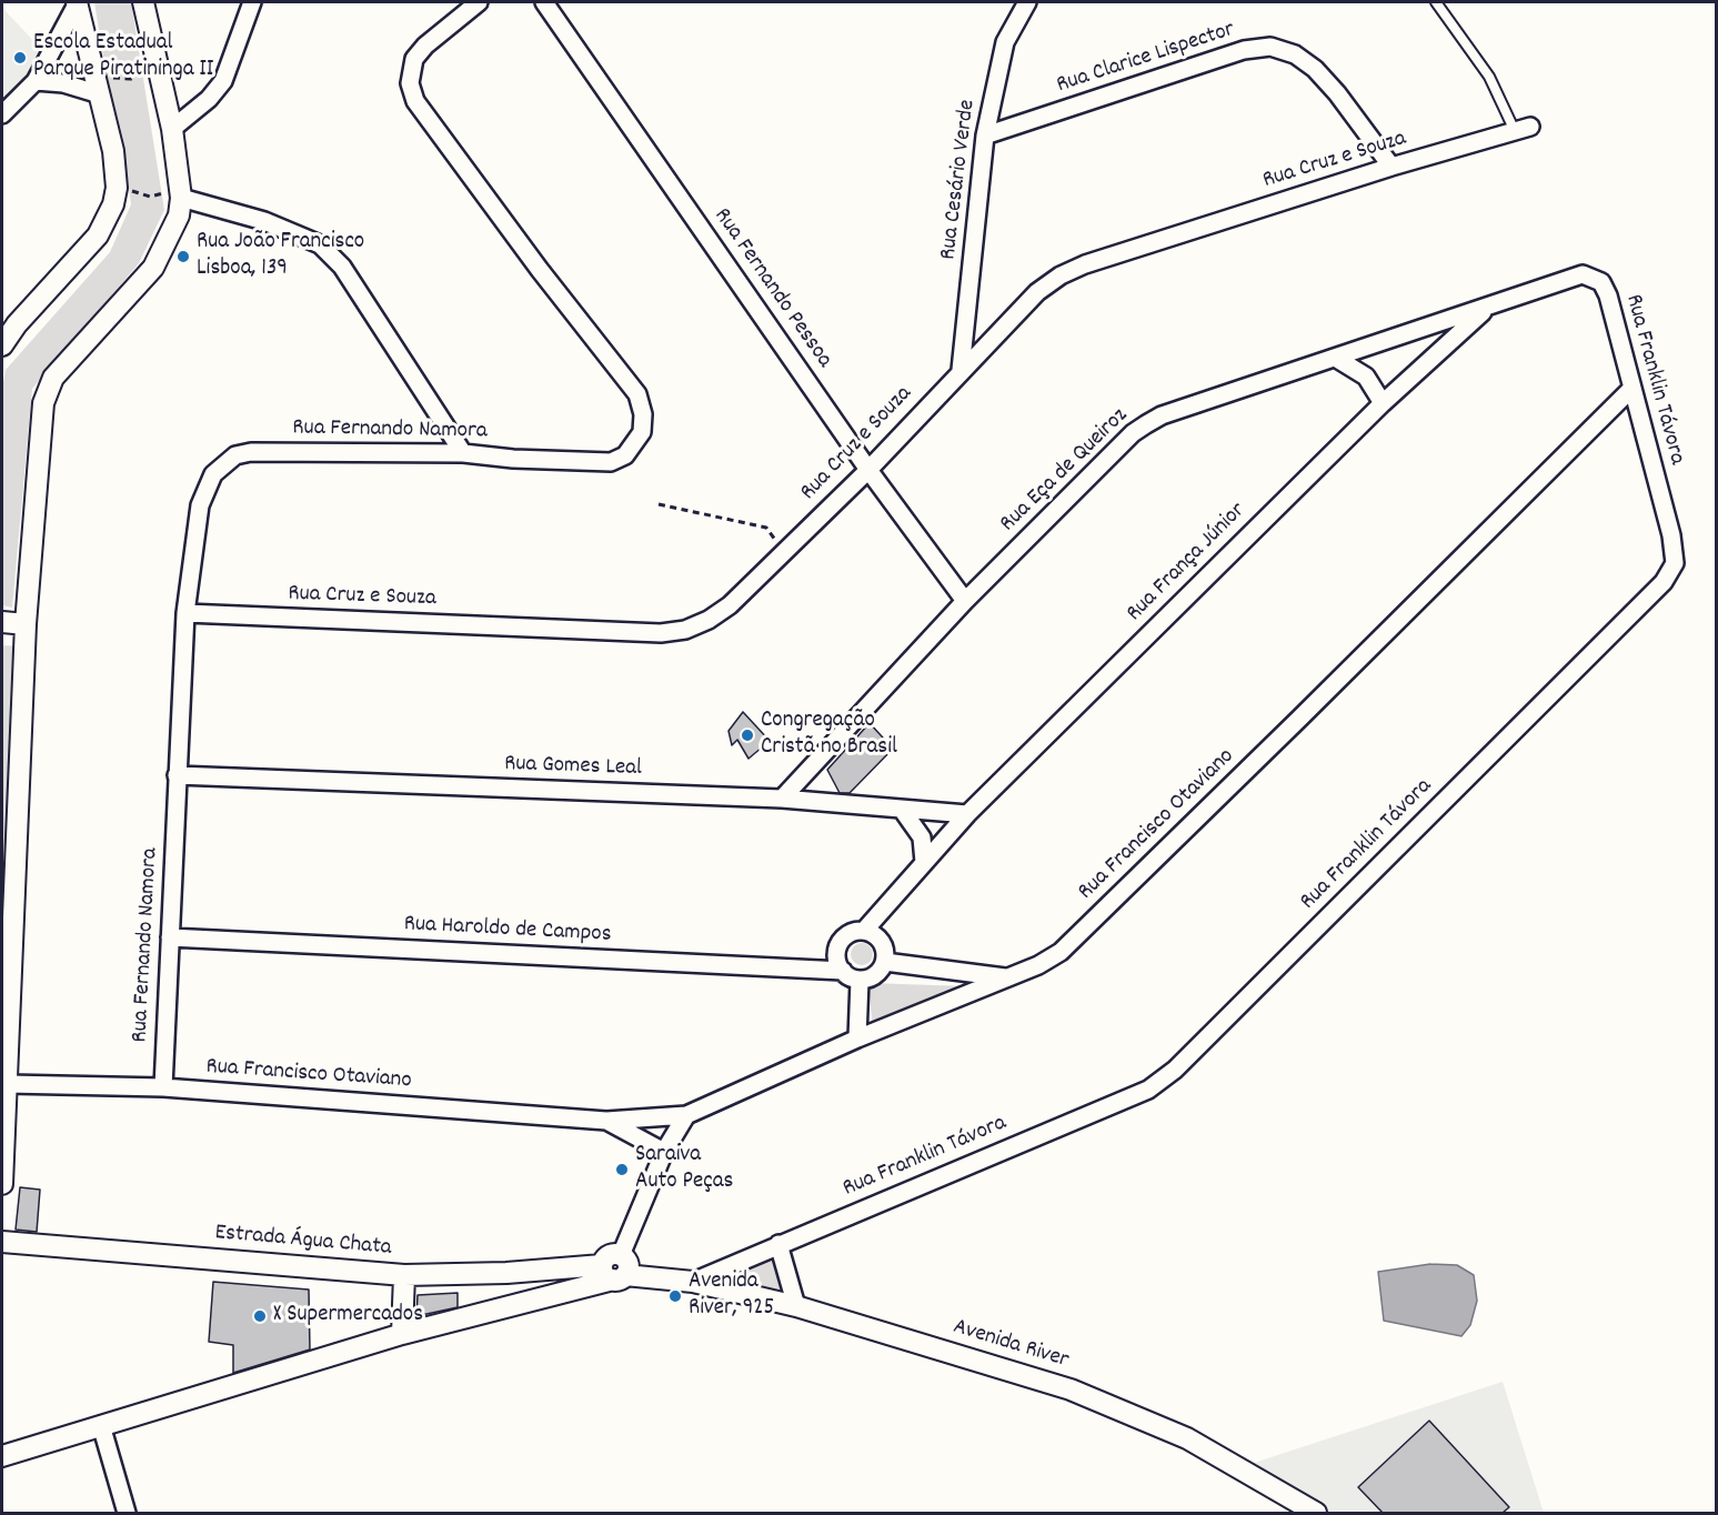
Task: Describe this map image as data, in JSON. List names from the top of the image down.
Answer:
{
  "streets": {
    "street": [
      "Rua Clarice Lispector",
      "Rua Cruz e Souza",
      "Rua Cesário Verde",
      "Rua Fernando Pessoa",
      "Rua Franklin Távora",
      "Rua Fernando Namora",
      "Rua Eça de Queiroz",
      "Rua França Júnior",
      "Rua Gomes Leal",
      "Rua Francisco Otaviano",
      "Rua Haroldo de Campos",
      "Estrada Água Chata",
      "Avenida River"
    ]
  },
  "crossings": [
    ["Rua Clarice Lispector", "Rua Cruz e Souza"],
    ["Rua Clarice Lispector", "Rua Cesário Verde"],
    ["Rua Cruz e Souza", "Rua Cesário Verde"],
    ["Rua Cruz e Souza", "Rua Fernando Pessoa"],
    ["Rua Cruz e Souza", "Rua Fernando Namora"],
    ["Rua Fernando Pessoa", "Rua Eça de Queiroz"],
    ["Rua Franklin Távora", "Rua Eça de Queiroz"],
    ["Rua Franklin Távora", "Rua Francisco Otaviano"],
    ["Rua Franklin Távora", "Avenida River"],
    ["Rua Fernando Namora", "Rua Gomes Leal"],
    ["Rua Fernando Namora", "Rua Francisco Otaviano"],
    ["Rua Fernando Namora", "Rua Haroldo de Campos"],
    ["Rua Eça de Queiroz", "Rua França Júnior"],
    ["Rua Eça de Queiroz", "Rua Gomes Leal"],
    ["Rua França Júnior", "Rua Gomes Leal"],
    ["Rua França Júnior", "Rua Haroldo de Campos"],
    ["Estrada Água Chata", "Avenida River"]
  ],
  "places": [
    "Escola Estadual Parque Piratininga II",
    "Rua João Francisco Lisboa, 139",
    "Congregação Cristã no Brasil",
    "Saraiva Auto Peças",
    "Avenida River, 925",
    "X Supermercados"
  ]
}
